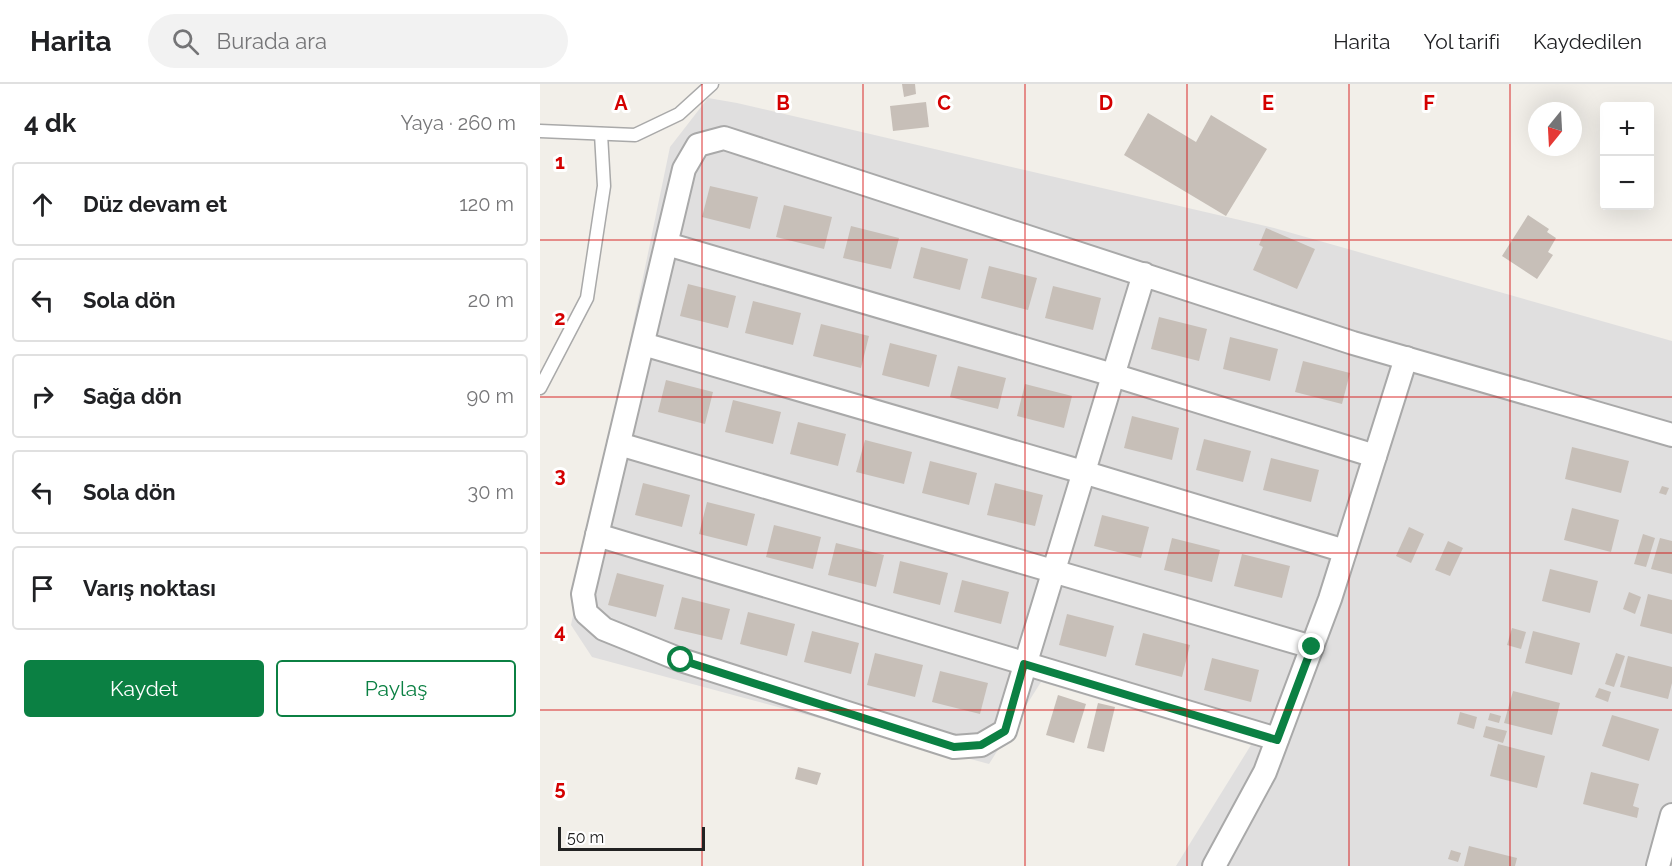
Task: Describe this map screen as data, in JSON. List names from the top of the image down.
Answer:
{
  "scale_bar": "50 m",
  "north": "bottom",
  "page": {
    "header": "Harita",
    "search": "Burada ara",
    "nav": ["Harita", "Yol tarifi", "Kaydedilen"],
    "heading": ["4 dk", "Yaya · 260 m"],
    "map_buttons": ["+", "−"],
    "list": [
      ["Düz devam et", "120 m"],
      ["Sola dön", "20 m"],
      ["Sağa dön", "90 m"],
      ["Sola dön", "30 m"],
      "Varış noktası"
    ],
    "buttons": ["Kaydet", "Paylaş"],
    "scale": "50 m"
  },
  "grid": {
    "columns": [
      "A",
      "B",
      "C",
      "D",
      "E",
      "F"
    ],
    "rows": [
      "1",
      "2",
      "3",
      "4",
      "5"
    ]
  }
}
